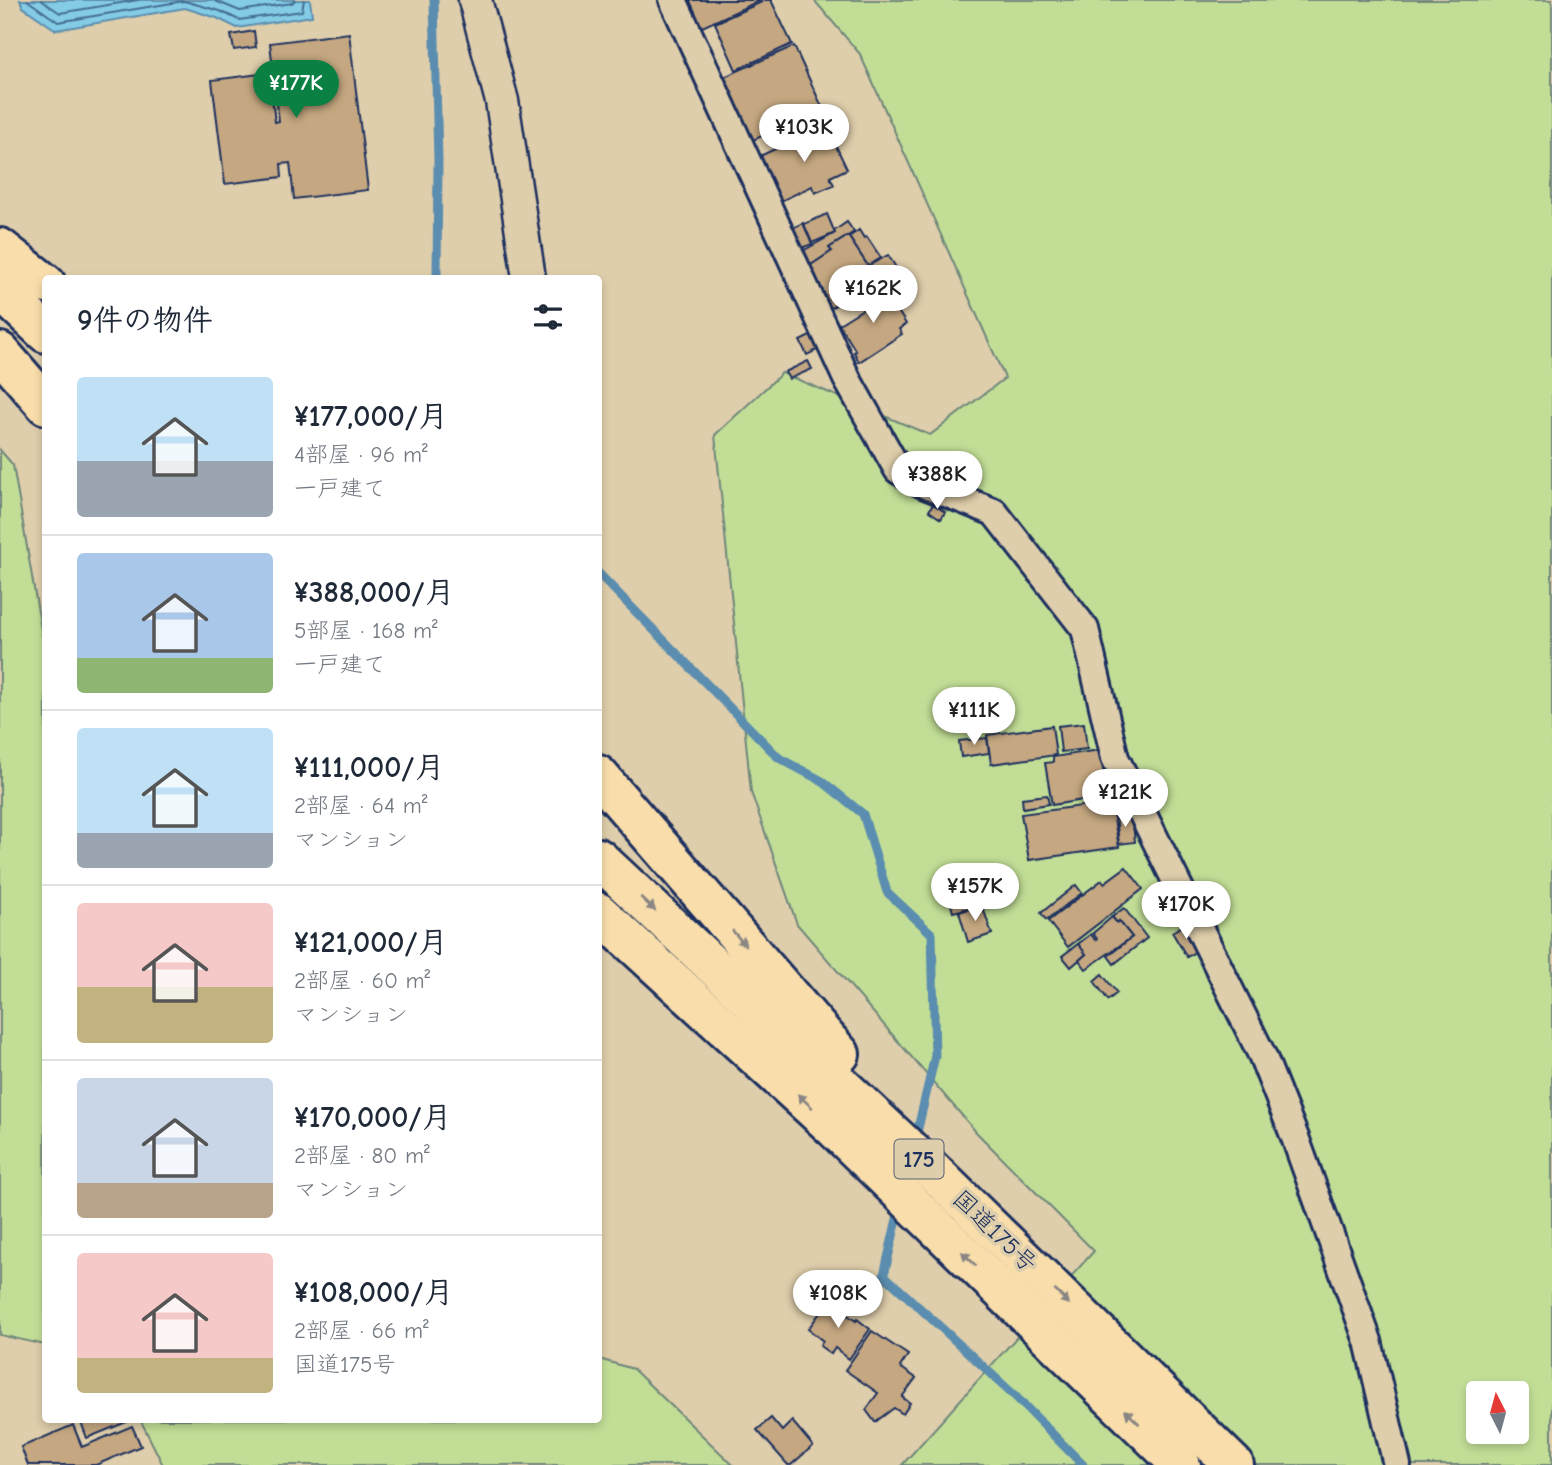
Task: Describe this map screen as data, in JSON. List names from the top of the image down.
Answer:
{
  "streets": {
    "highway": ["175", "国道175号"]
  },
  "north": "top",
  "page": {
    "price": [
      "¥177K",
      "¥103K",
      "¥162K",
      "¥388K",
      "¥111K",
      "¥121K",
      "¥157K",
      "¥170K",
      "¥108K"
    ],
    "heading": "9件の物件",
    "list": [
      {
        "name": "¥177,000/月",
        "note": "4部屋 · 96 m² · 一戸建て"
      },
      {
        "name": "¥388,000/月",
        "note": "5部屋 · 168 m² · 一戸建て"
      },
      {
        "name": "¥111,000/月",
        "note": "2部屋 · 64 m² · マンション"
      },
      {
        "name": "¥121,000/月",
        "note": "2部屋 · 60 m² · マンション"
      },
      {
        "name": "¥170,000/月",
        "note": "2部屋 · 80 m² · マンション"
      },
      {
        "name": "¥108,000/月",
        "note": "2部屋 · 66 m² · 国道175号"
      }
    ]
  }
}
